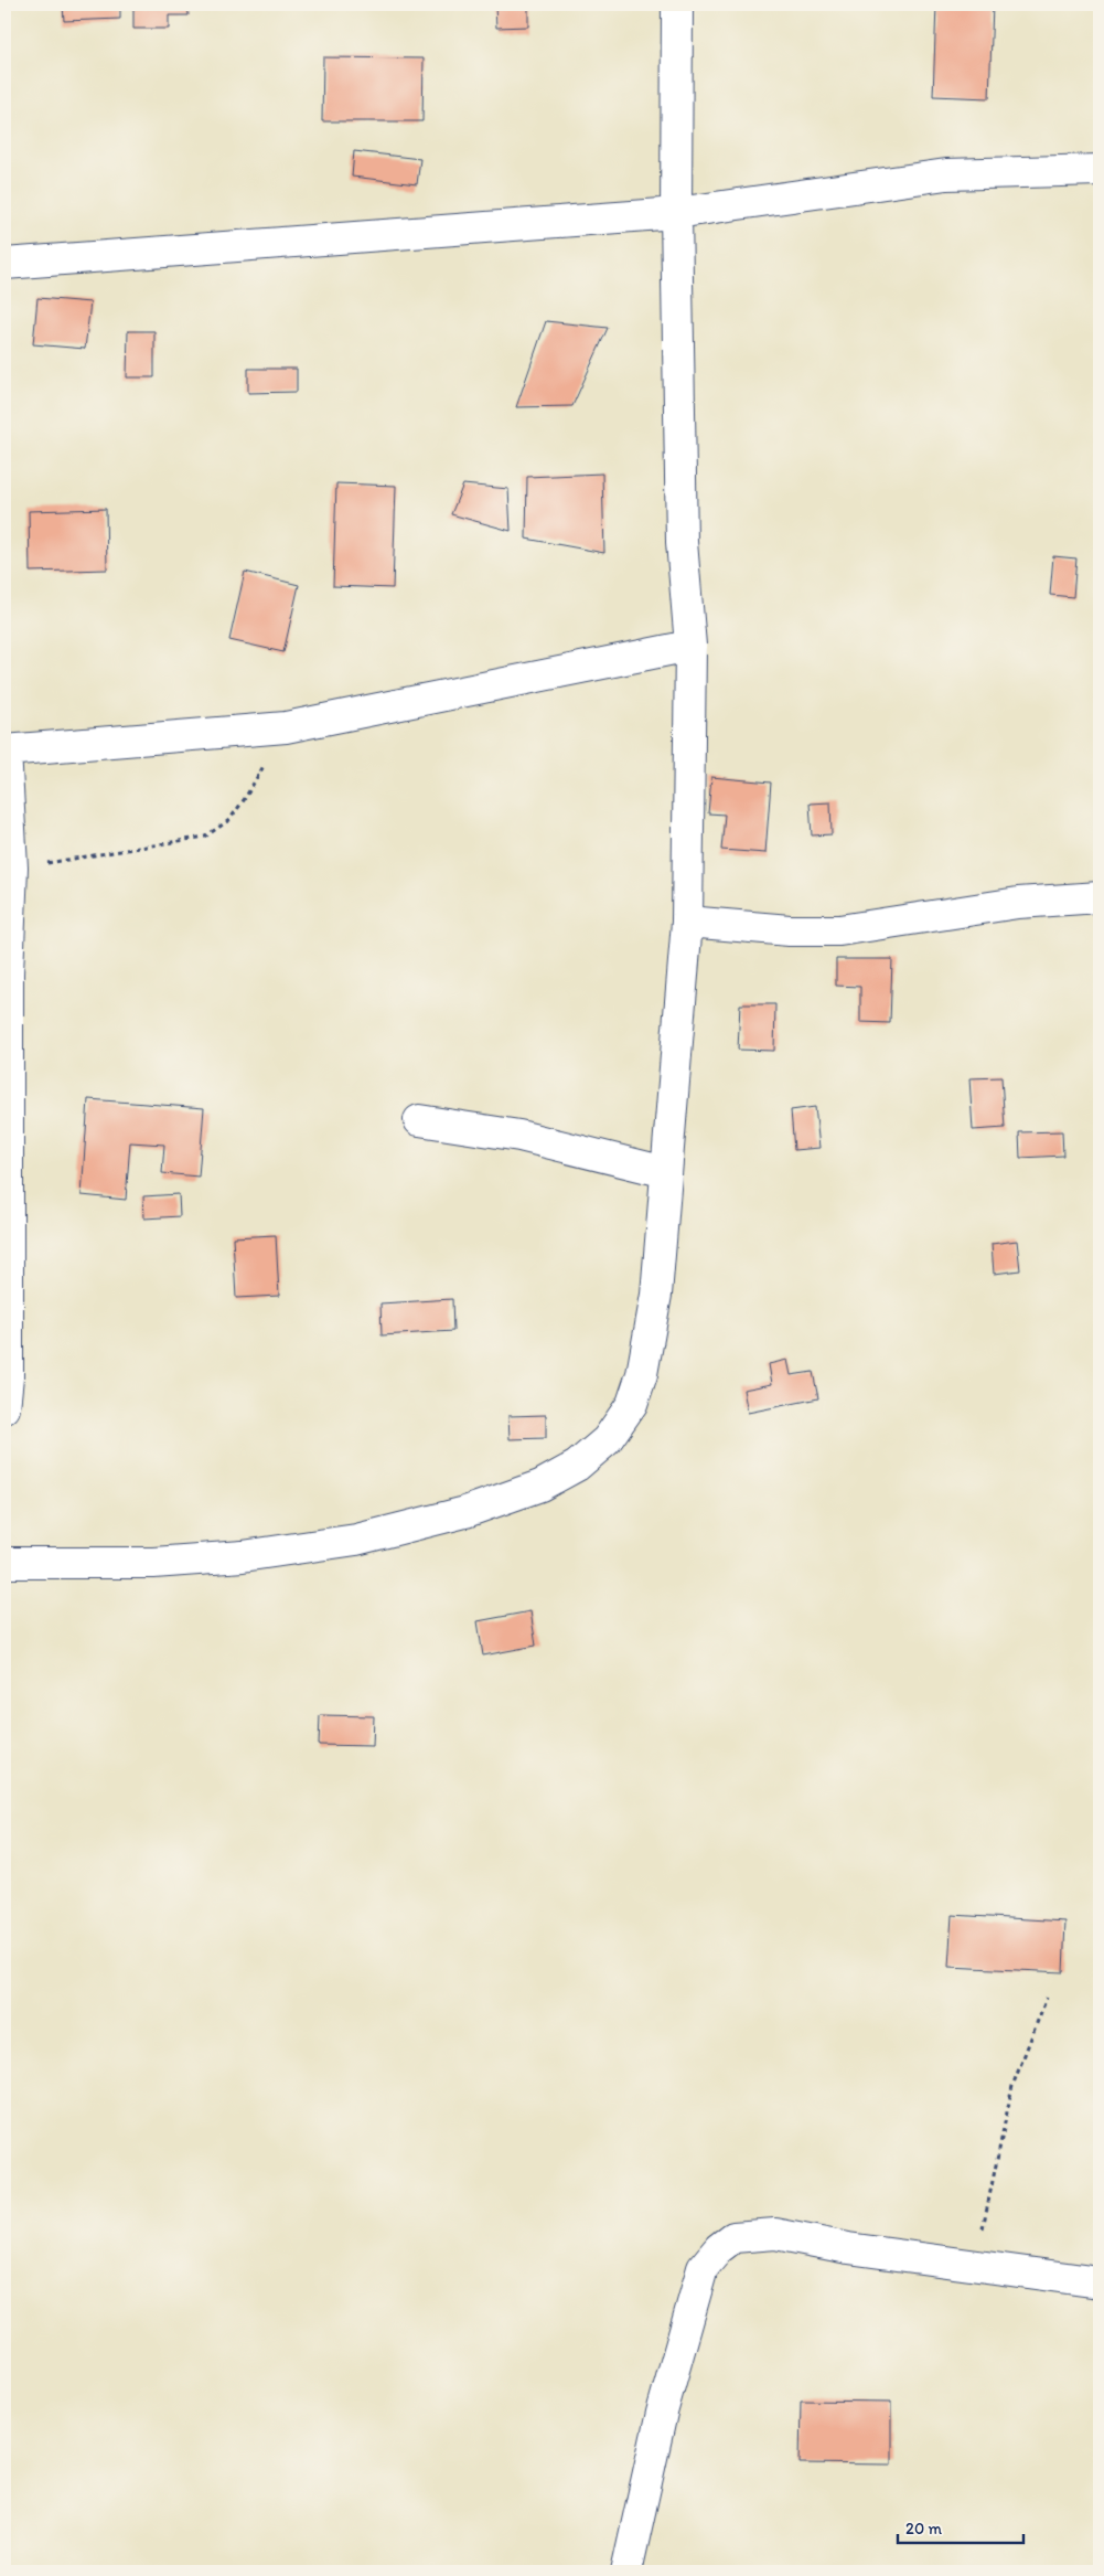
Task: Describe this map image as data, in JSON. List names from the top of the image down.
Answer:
{
  "scale_bar": "20 m"
}
